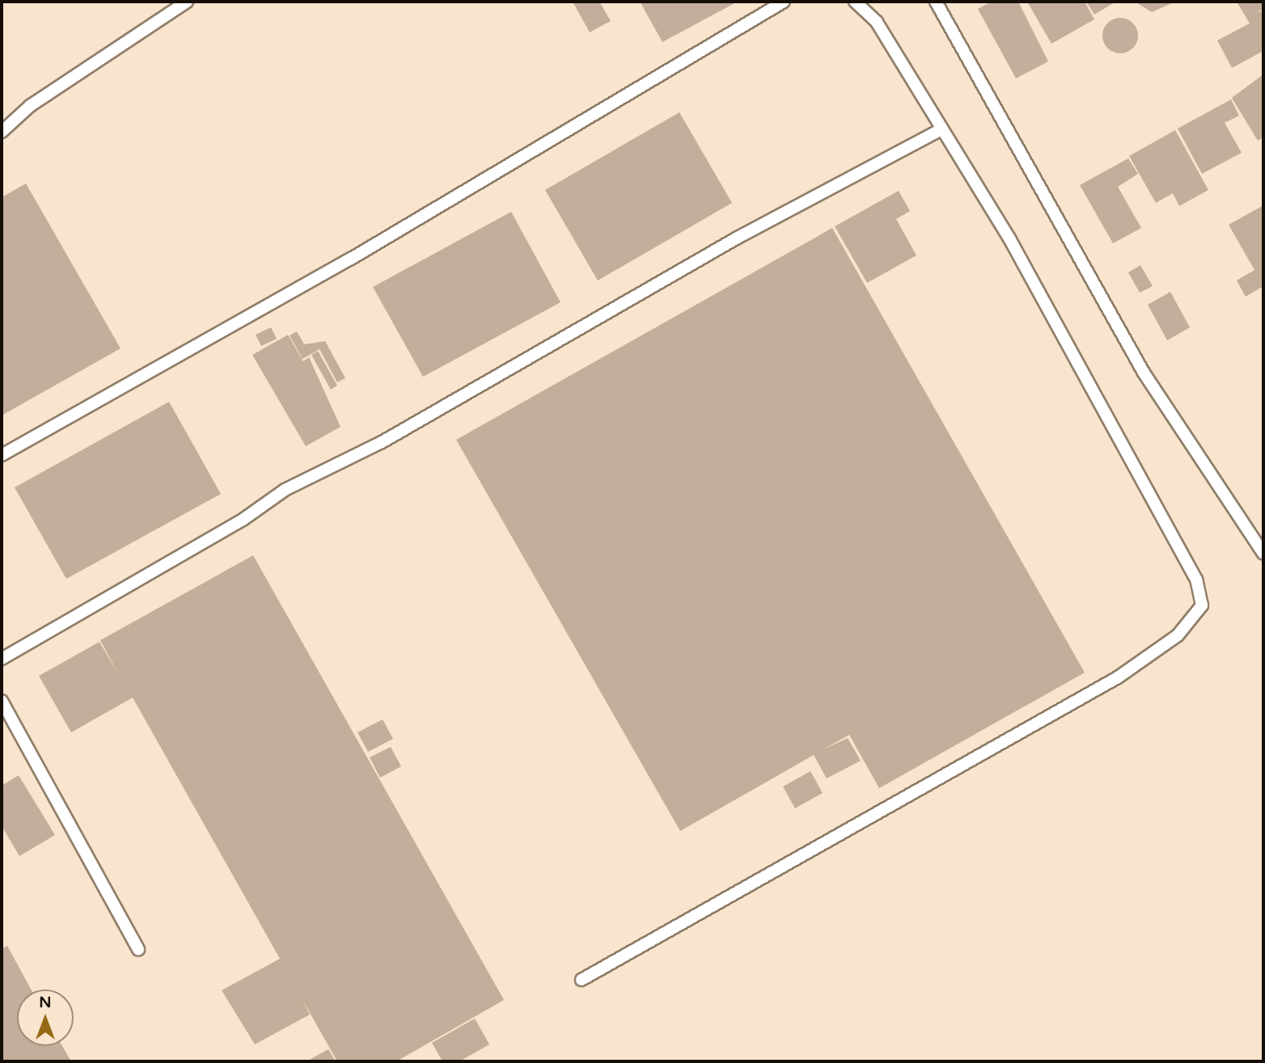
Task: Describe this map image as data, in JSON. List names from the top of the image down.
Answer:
{
  "north": "top"
}
